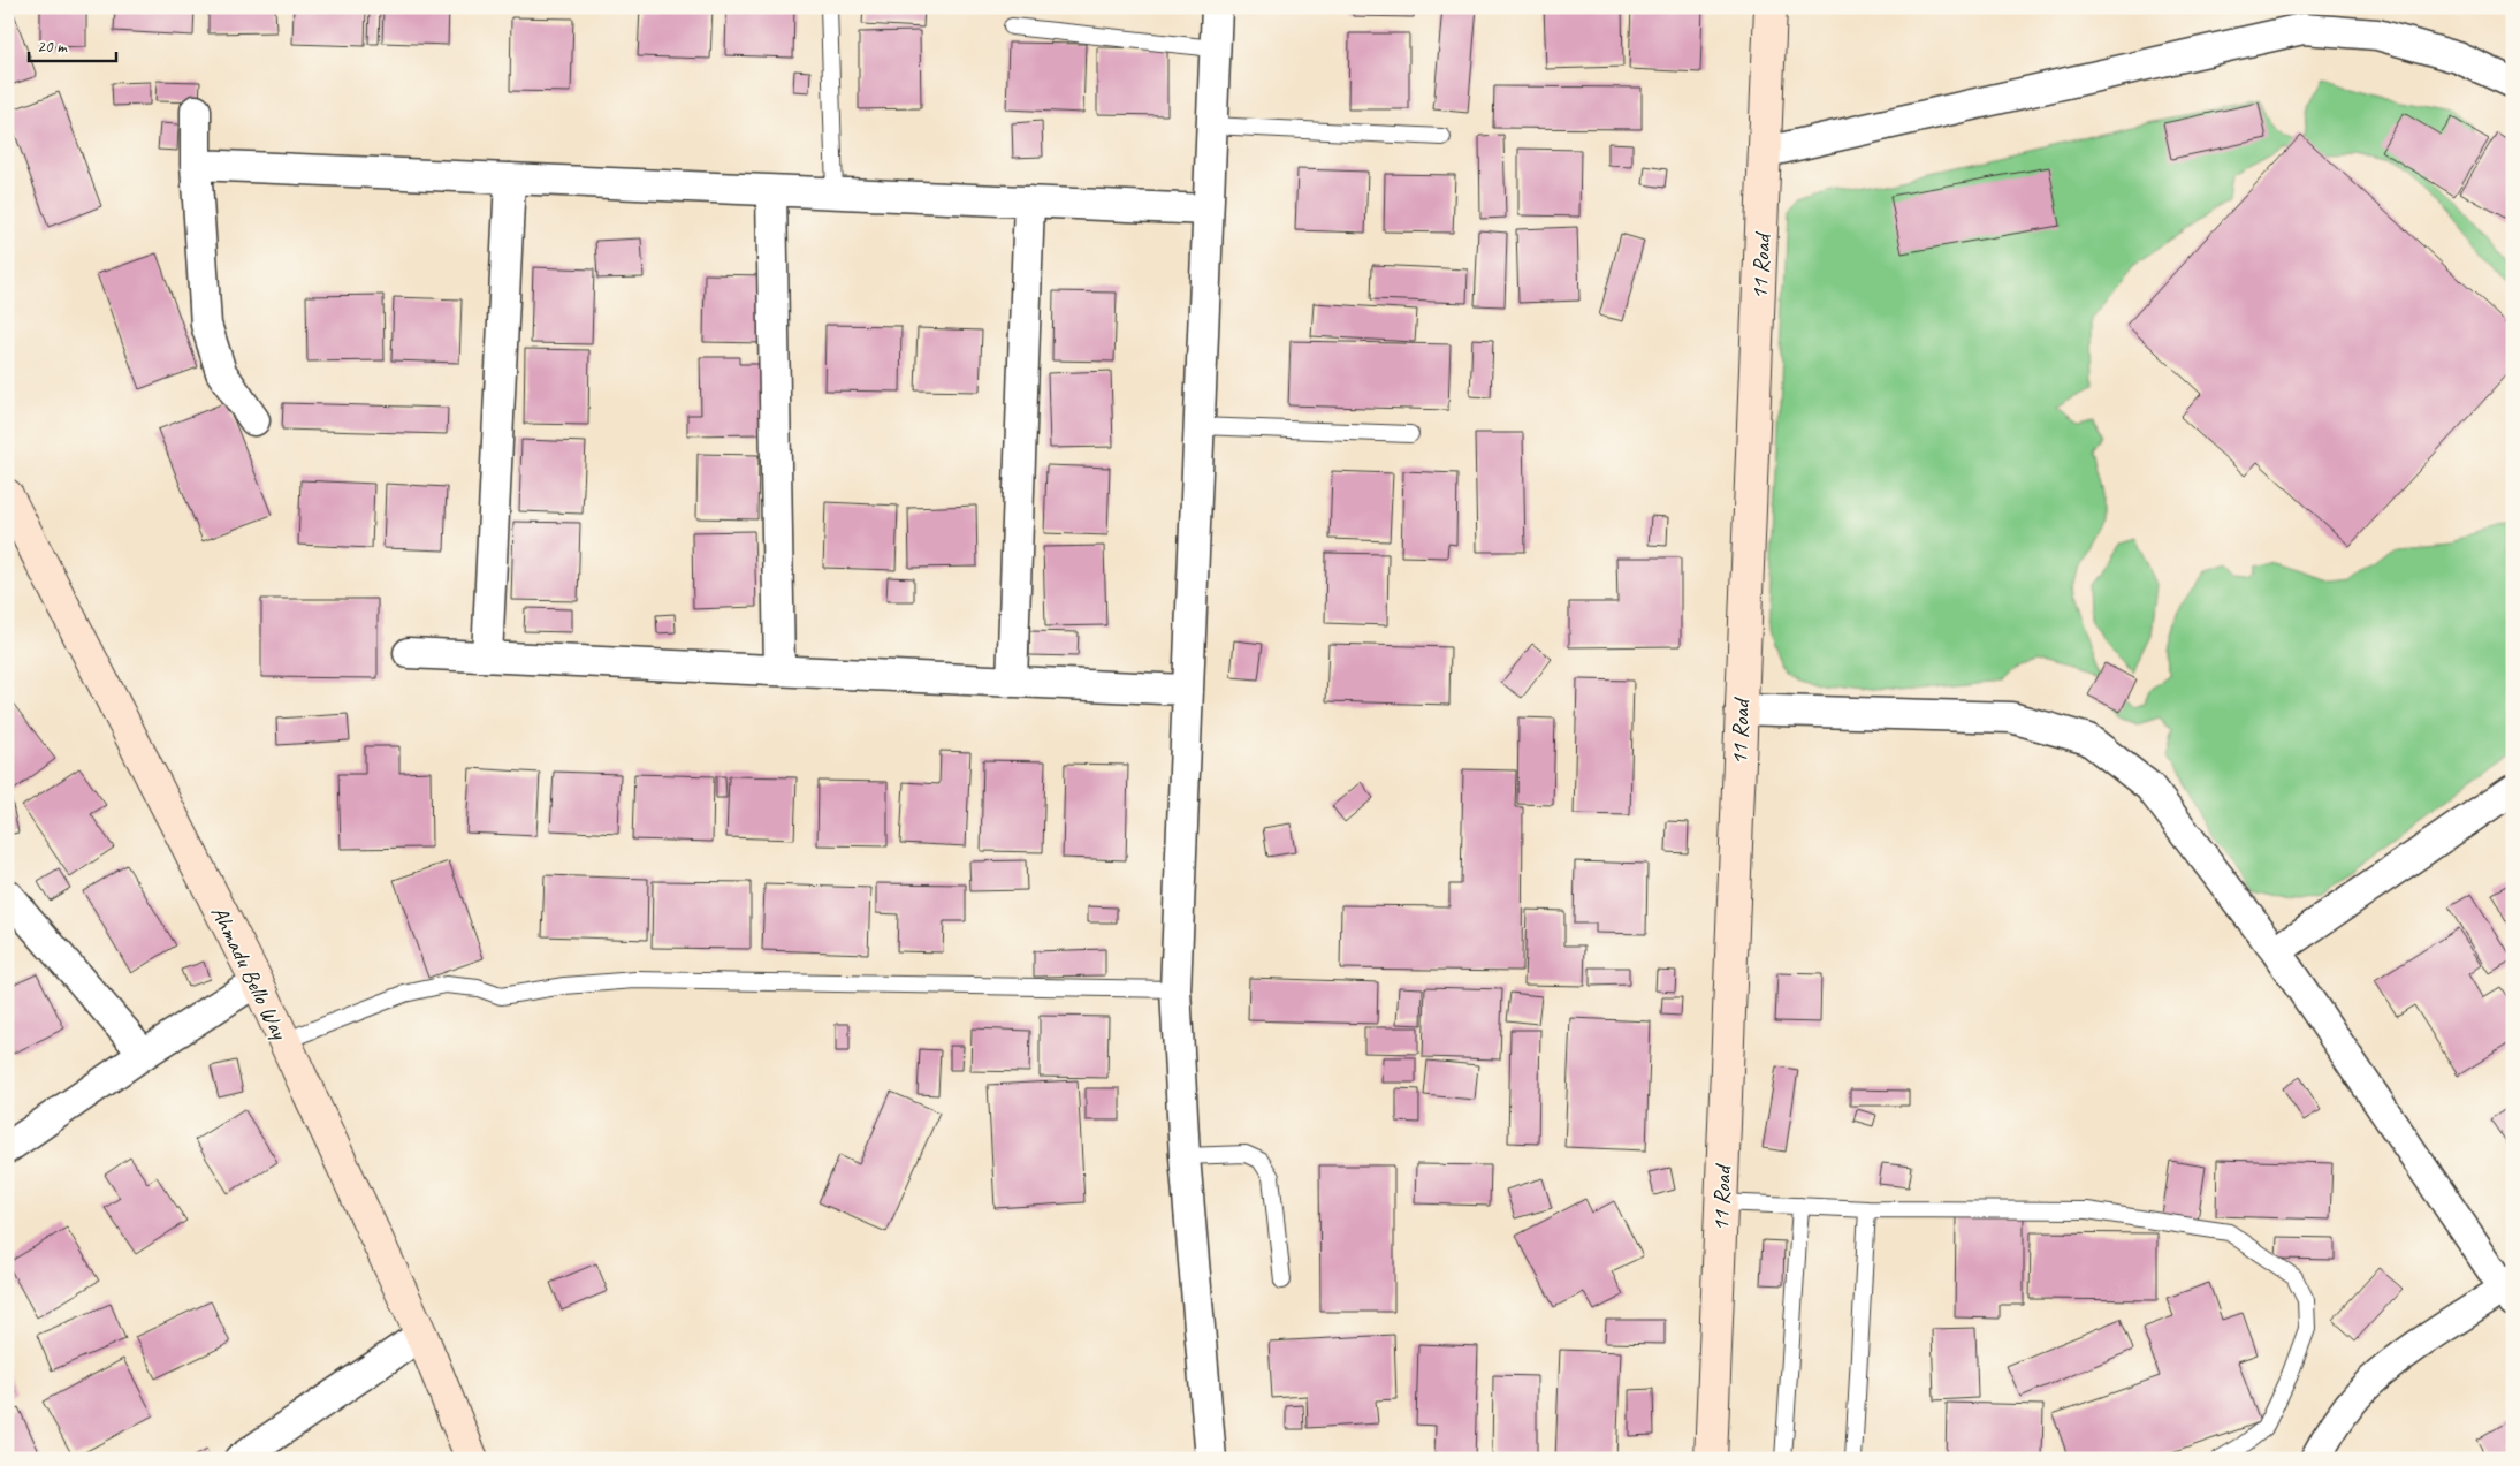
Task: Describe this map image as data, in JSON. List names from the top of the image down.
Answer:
{
  "streets": {
    "street": ["11 Road", "Ahmadu Bello Way"]
  },
  "scale_bar": "20 m"
}
